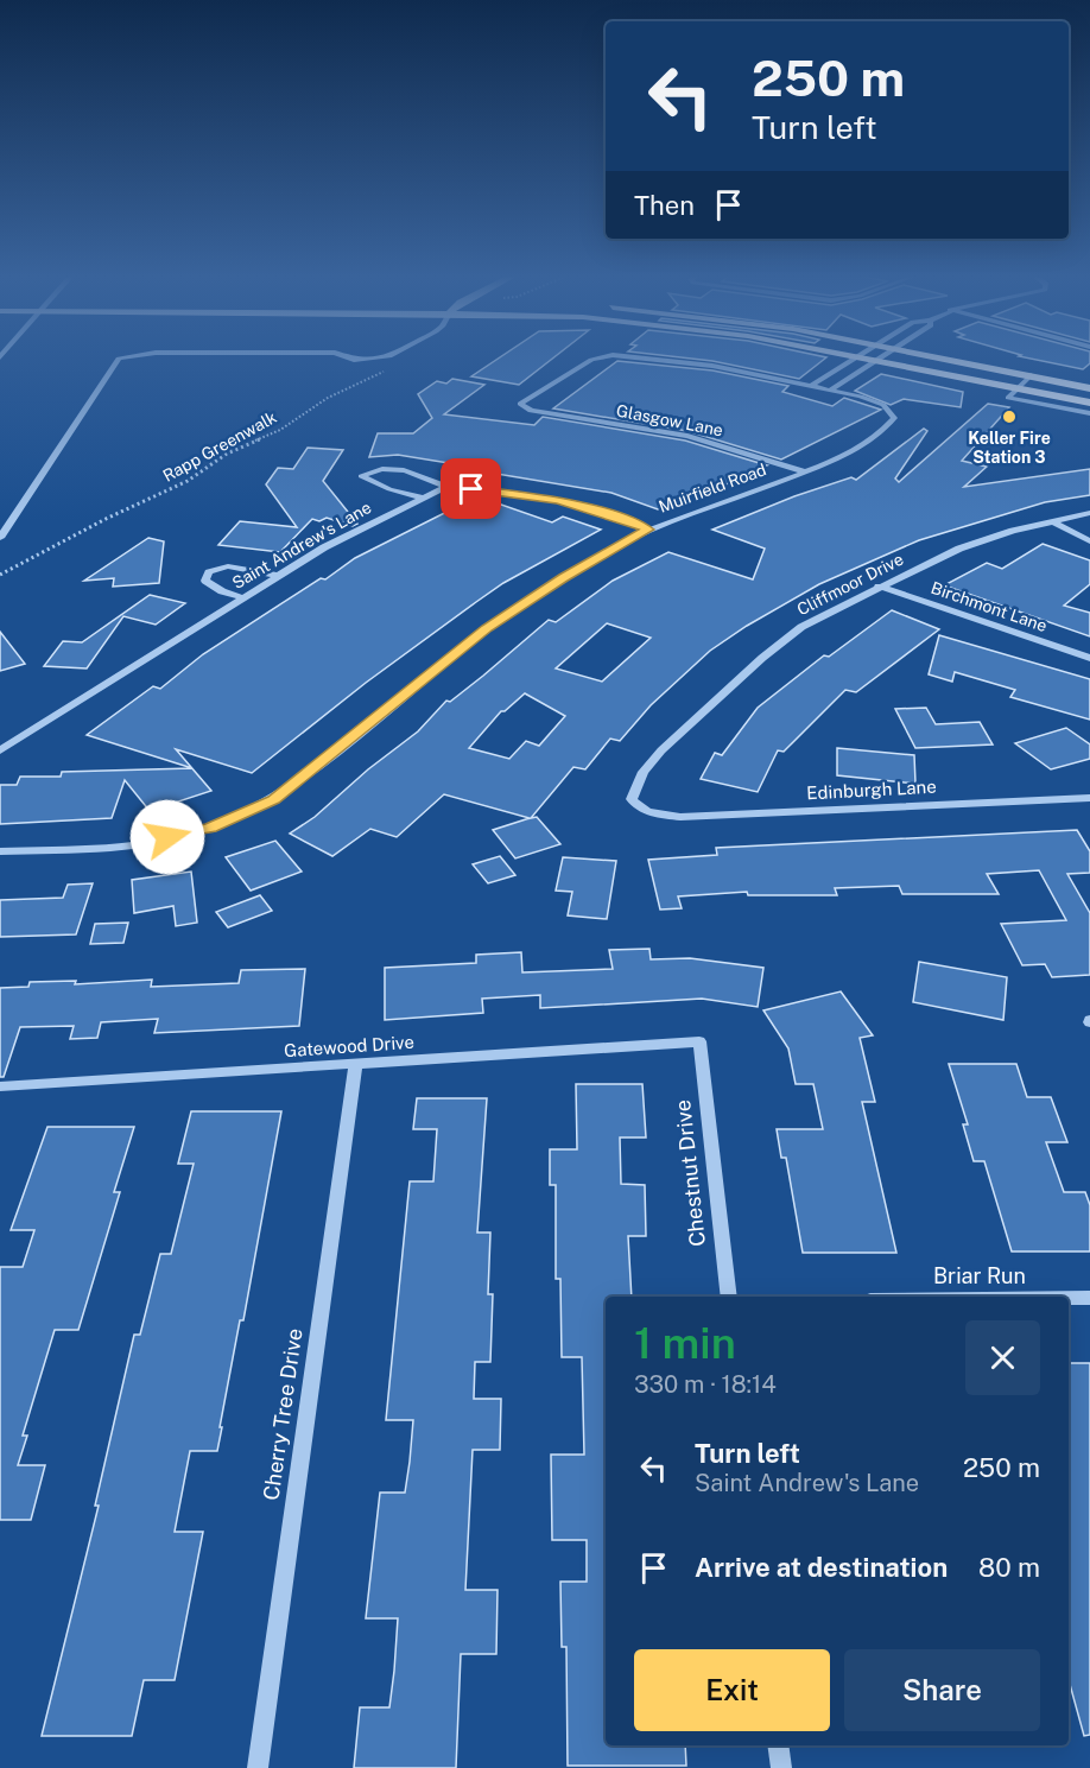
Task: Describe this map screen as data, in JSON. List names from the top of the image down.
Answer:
{
  "streets": {
    "street": [
      "Glasgow Lane",
      "Muirfield Road",
      "Saint Andrew's Lane",
      "Cliffmoor Drive",
      "Birchmont Lane",
      "Edinburgh Lane",
      "Gatewood Drive",
      "Chestnut Drive",
      "Briar Run",
      "Cherry Tree Drive"
    ],
    "path": ["Rapp Greenwalk"]
  },
  "crossings": [
    ["Glasgow Lane", "Muirfield Road"],
    ["Muirfield Road", "Saint Andrew's Lane"],
    ["Cliffmoor Drive", "Birchmont Lane"],
    ["Cliffmoor Drive", "Edinburgh Lane"],
    ["Gatewood Drive", "Chestnut Drive"],
    ["Gatewood Drive", "Cherry Tree Drive"]
  ],
  "places": ["Keller Fire Station 3"],
  "page": {
    "turn": ["250 m", "Turn left"],
    "then": "Then",
    "heading": ["1 min", "330 m · 18:14"],
    "list": [
      {
        "name": "Turn left",
        "note": "Saint Andrew's Lane",
        "value": "250 m"
      },
      {
        "name": "Arrive at destination",
        "value": "80 m"
      }
    ],
    "buttons": ["Exit", "Share"]
  }
}
